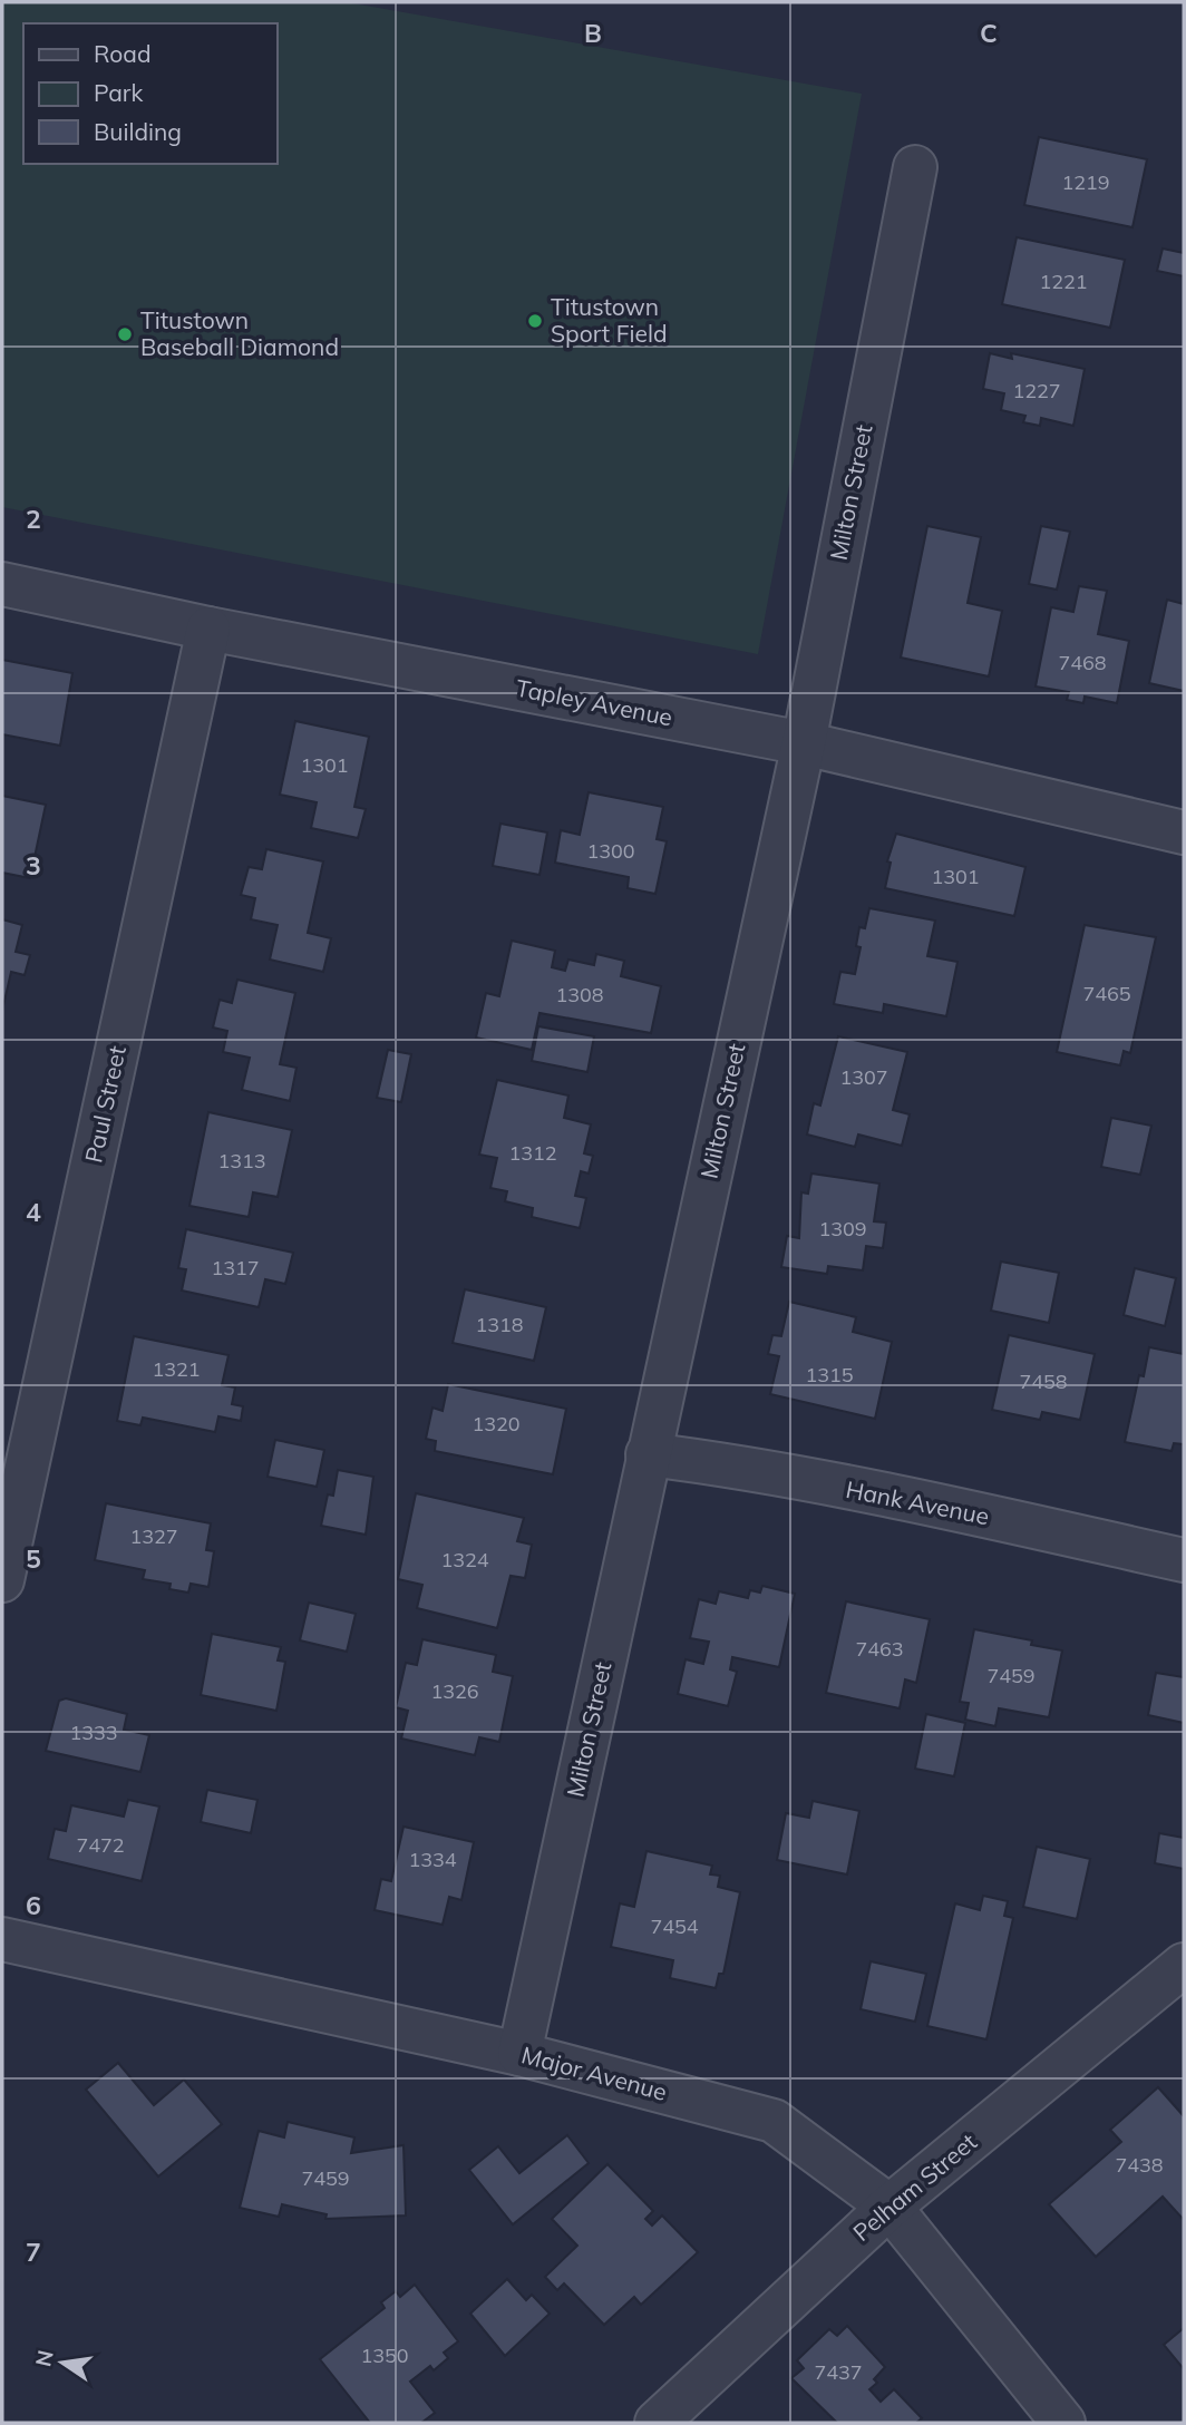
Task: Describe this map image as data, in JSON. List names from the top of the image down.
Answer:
{
  "streets": {
    "street": [
      "Milton Street",
      "Tapley Avenue",
      "Paul Street",
      "Hank Avenue",
      "Major Avenue",
      "Pelham Street"
    ]
  },
  "crossings": [
    ["Milton Street", "Tapley Avenue"],
    ["Milton Street", "Hank Avenue"],
    ["Milton Street", "Major Avenue"],
    ["Tapley Avenue", "Paul Street"],
    ["Major Avenue", "Pelham Street"]
  ],
  "places": ["Titustown Sport Field", "Titustown Baseball Diamond"],
  "house_numbers": [
    "1219",
    "1221",
    "1227",
    "7468",
    "1301",
    "1300",
    "1301",
    "7465",
    "1308",
    "1307",
    "1312",
    "1313",
    "1309",
    "1317",
    "1318",
    "1321",
    "1315",
    "7458",
    "1320",
    "1327",
    "1324",
    "7463",
    "7459",
    "1326",
    "1333",
    "7472",
    "1334",
    "7454",
    "7438",
    "7459",
    "1350",
    "7437"
  ],
  "legend": ["Road", "Park", "Building"],
  "north": "left",
  "grid": {
    "columns": ["B", "C"],
    "rows": [
      "2",
      "3",
      "4",
      "5",
      "6",
      "7"
    ]
  }
}
